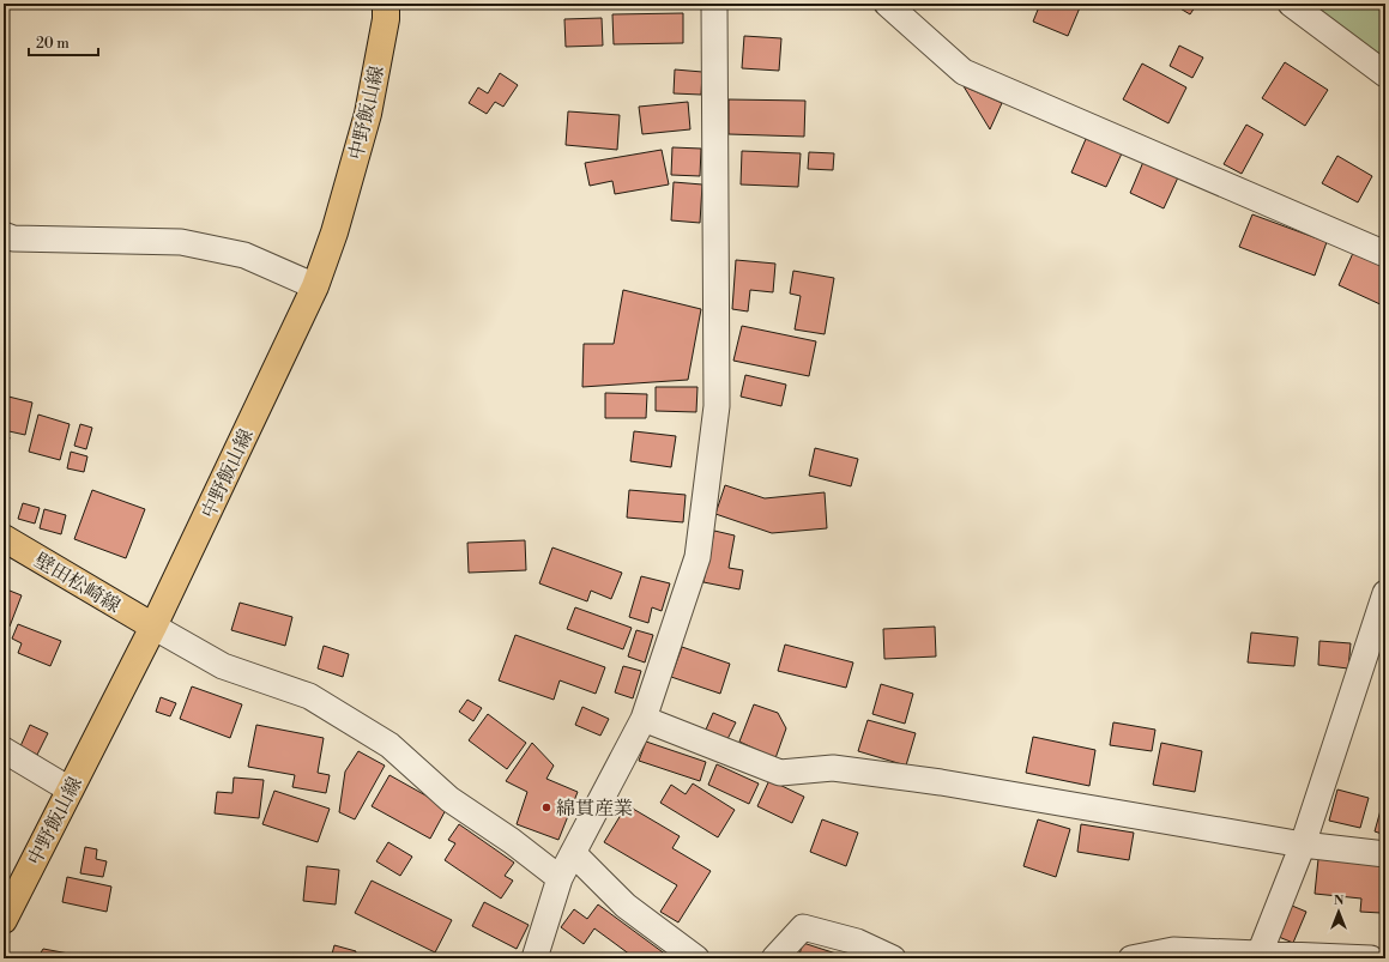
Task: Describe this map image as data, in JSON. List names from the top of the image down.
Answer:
{
  "streets": {
    "main road": ["中野飯山線", "壁田松崎線"]
  },
  "crossings": [
    ["中野飯山線", "壁田松崎線"]
  ],
  "places": ["綿貫産業"],
  "scale_bar": "20 m",
  "north": "top"
}
